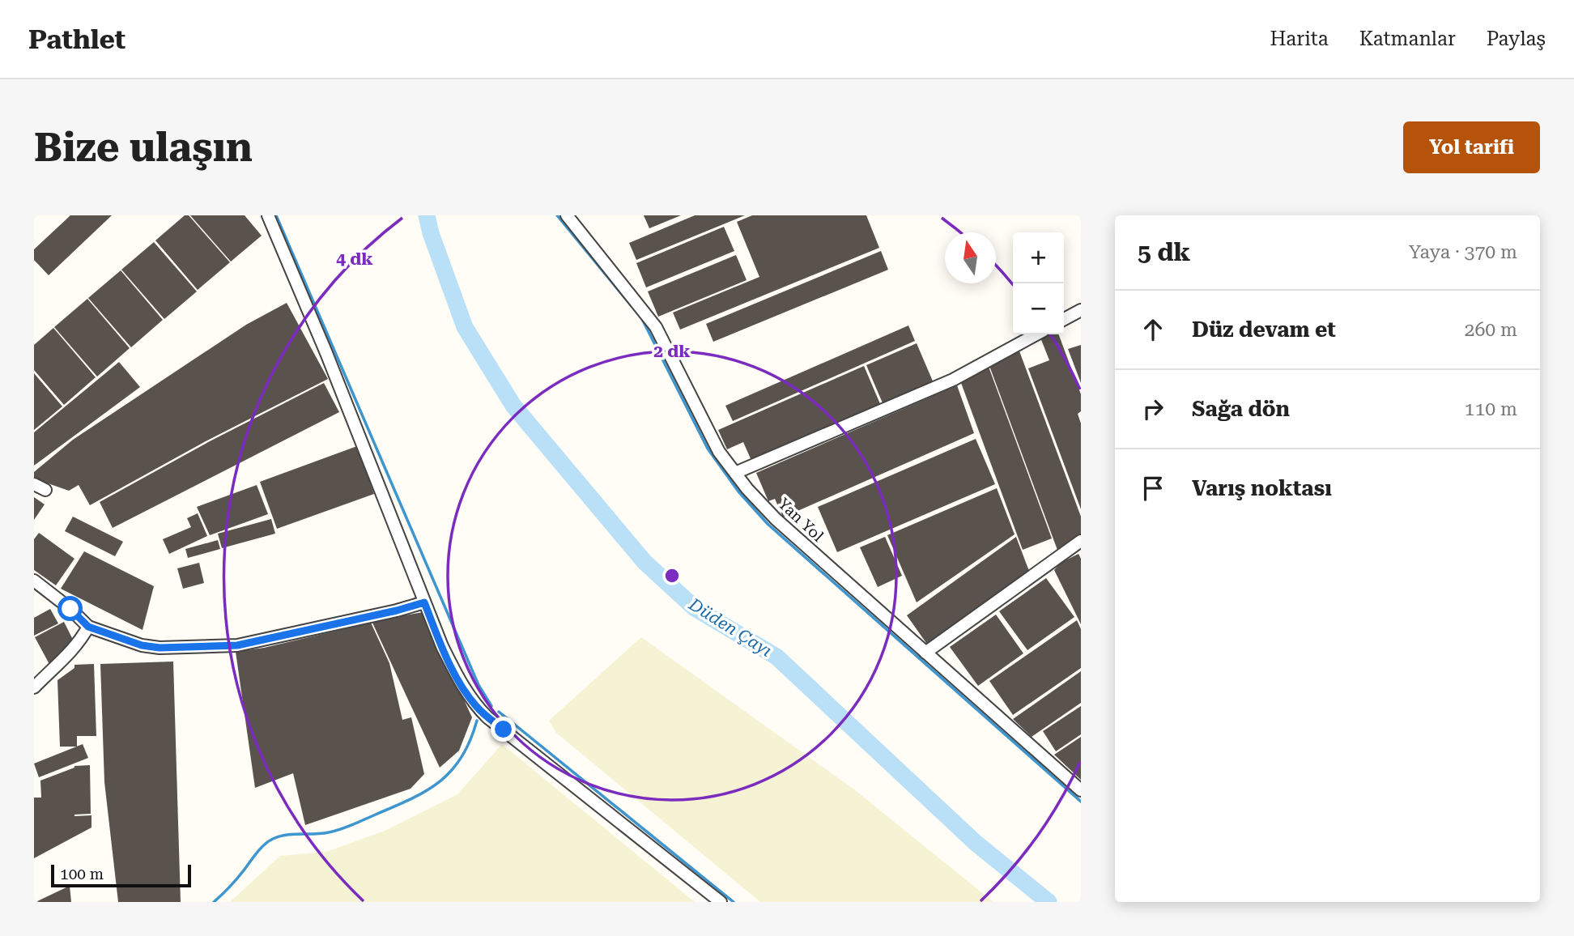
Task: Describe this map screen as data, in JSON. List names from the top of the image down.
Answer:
{
  "streets": {
    "street": ["Yan Yol"]
  },
  "water": ["Düden Çayı"],
  "scale_bar": "100 m",
  "north": "top",
  "page": {
    "header": "Pathlet",
    "nav": ["Harita", "Katmanlar", "Paylaş"],
    "buttons": "Yol tarifi",
    "title": "Bize ulaşın",
    "heading": ["5 dk", "Yaya · 370 m"],
    "map_buttons": ["+", "−"],
    "list": [
      ["Düz devam et", "260 m"],
      ["Sağa dön", "110 m"],
      "Varış noktası"
    ],
    "scale": "100 m"
  },
  "rings": ["4 dk", "2 dk"]
}
